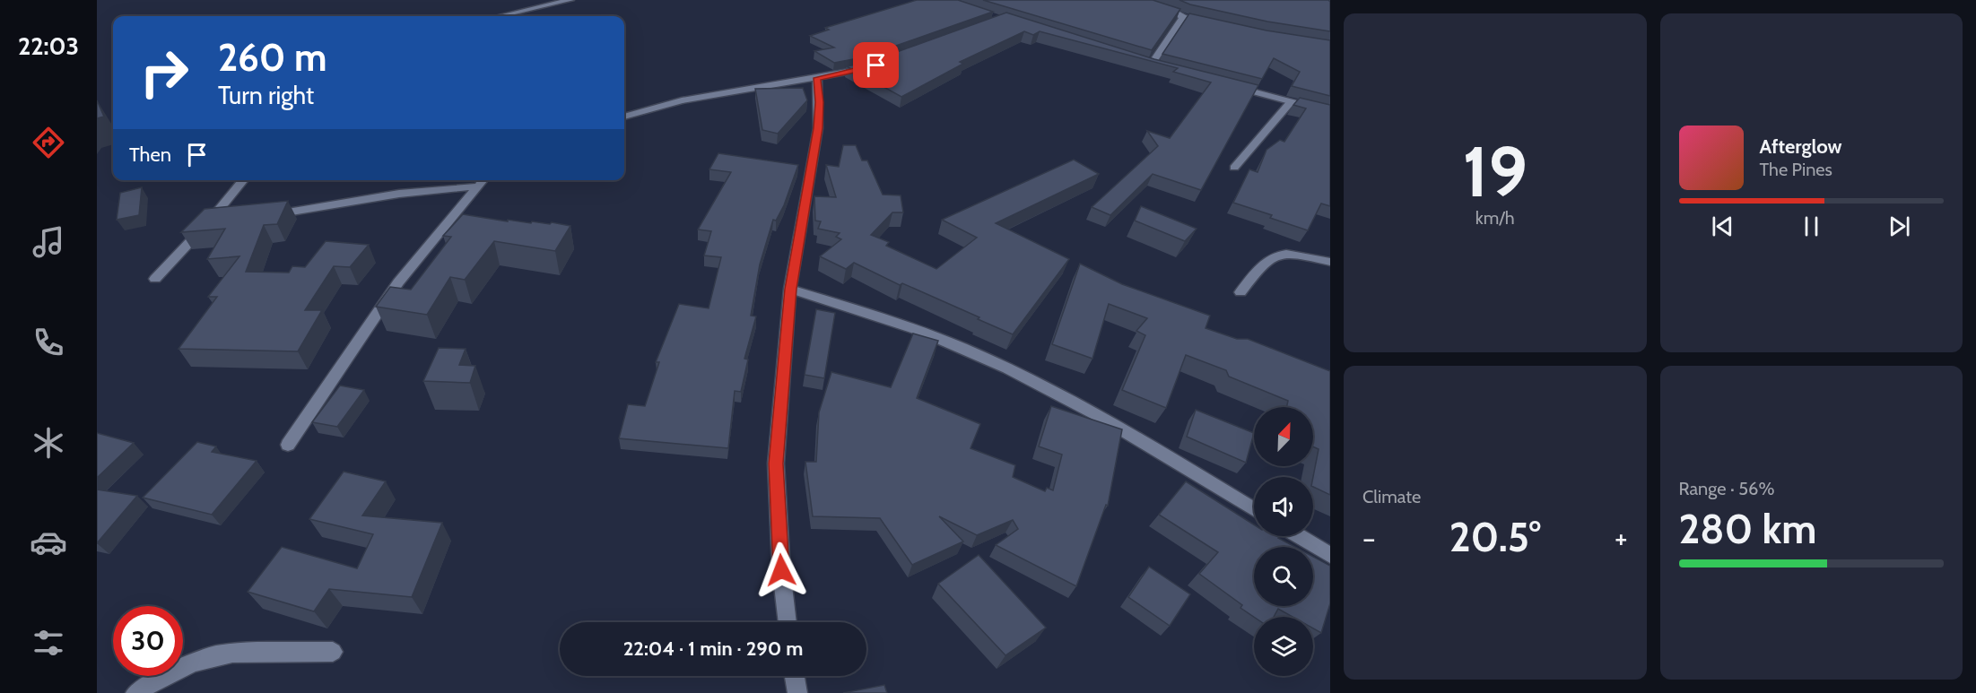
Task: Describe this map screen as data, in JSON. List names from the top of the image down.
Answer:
{
  "north": "top right",
  "page": {
    "tabs": "22:03",
    "tile": [
      ["19", "km/h"],
      "Climate",
      ["Range · 56%", "280 km"]
    ],
    "turn": ["260 m", "Turn right"],
    "song": ["Afterglow", "The Pines"],
    "then": "Then",
    "heat": ["−", "20.5°", "+"],
    "limit": "30",
    "trip": "22:04 · 1 min · 290 m"
  }
}
